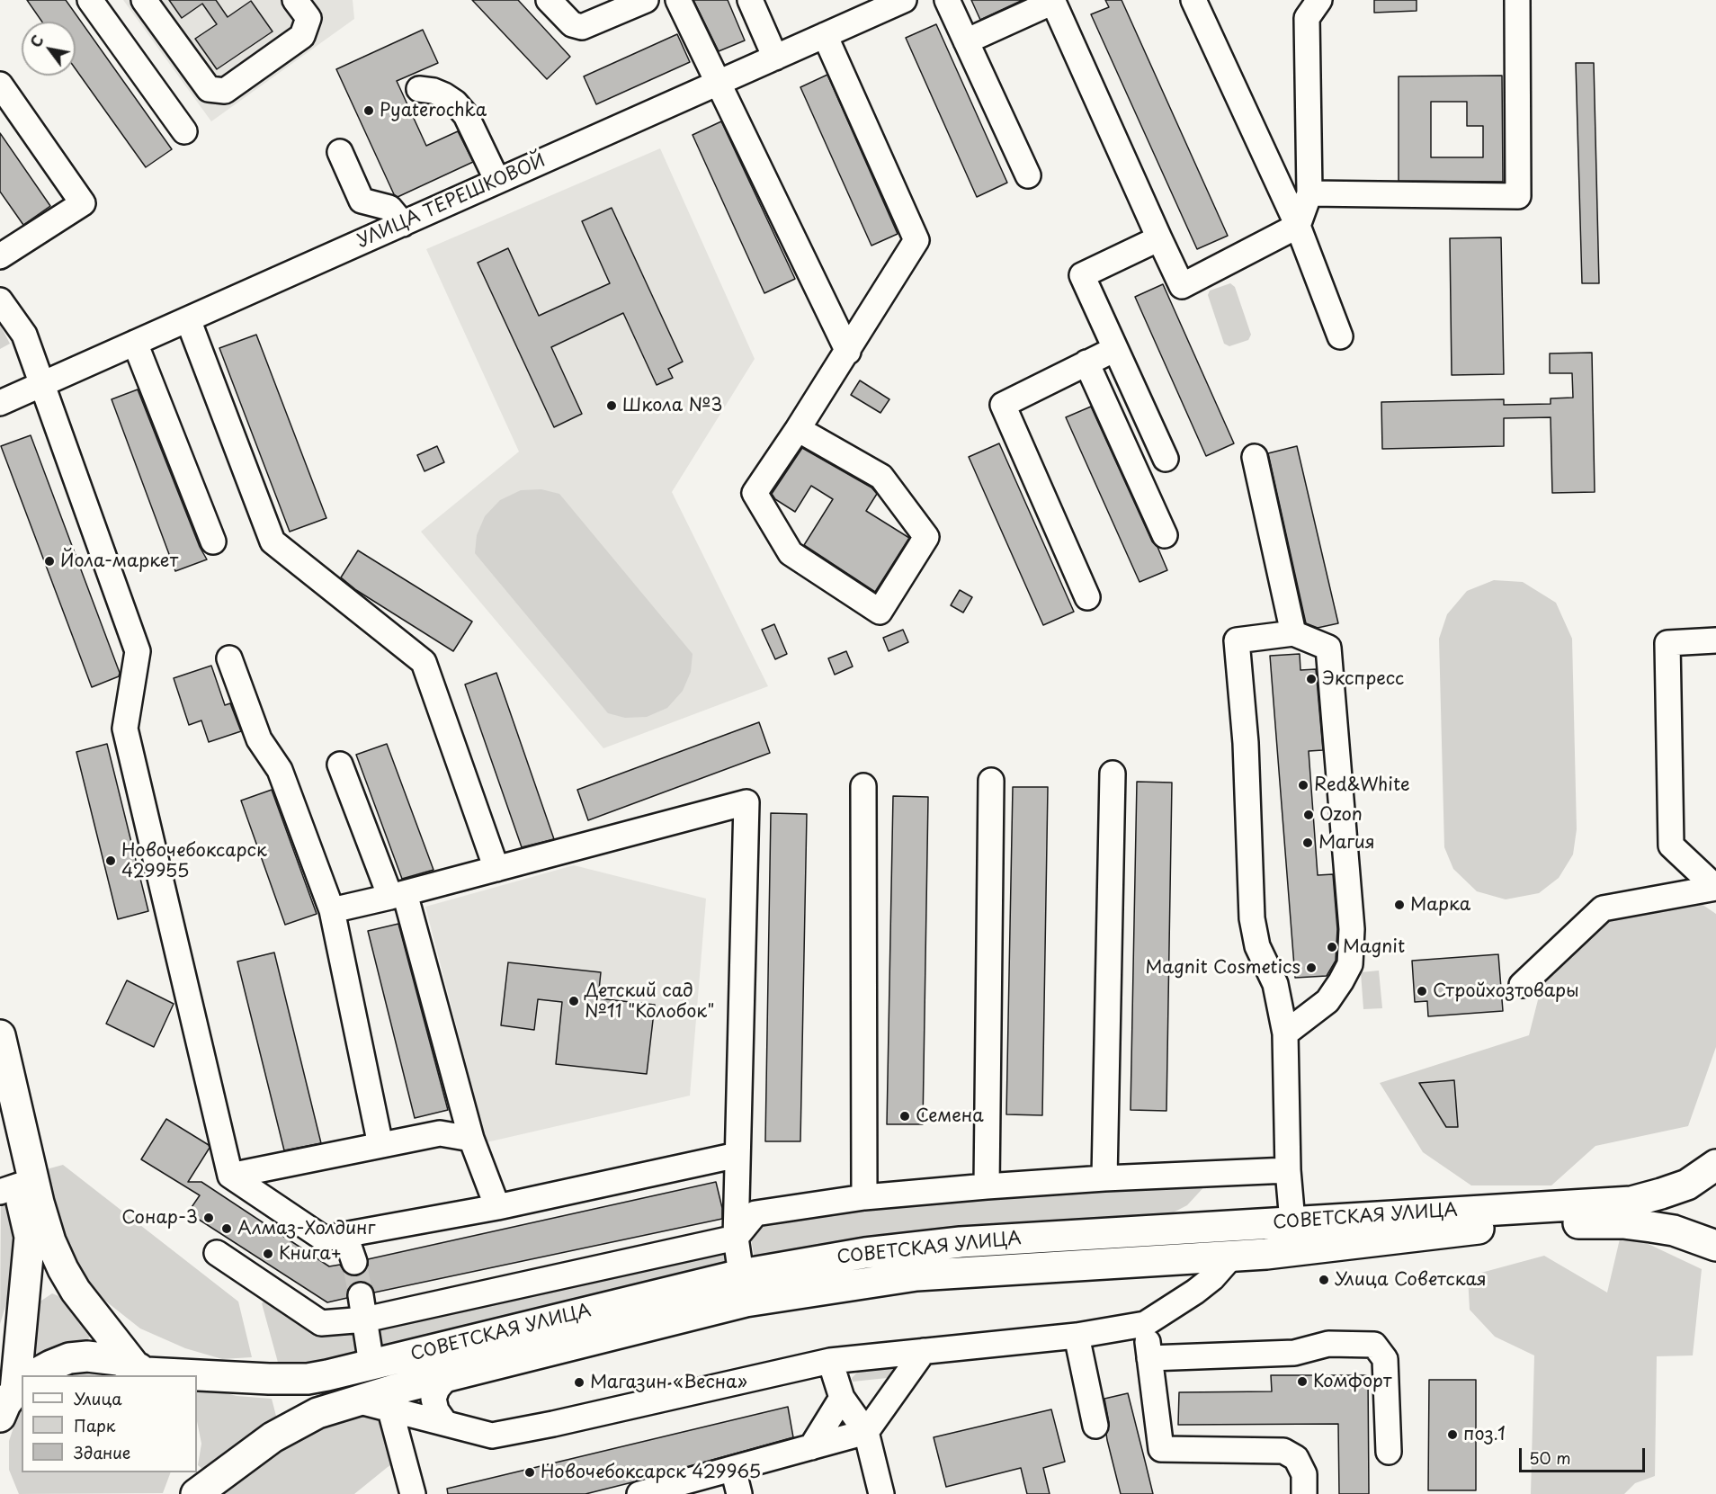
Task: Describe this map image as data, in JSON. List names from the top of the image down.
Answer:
{
  "streets": {
    "main road": ["СОВЕТСКАЯ УЛИЦА"],
    "street": ["УЛИЦА ТЕРЕШКОВОЙ"]
  },
  "places": [
    "Pyaterochka",
    "Школа №3",
    "Йола-маркет",
    "Экспресс",
    "Red&White",
    "Ozon",
    "Магия",
    "Новочебоксарск 429955",
    "Марка",
    "Magnit",
    "Magnit Cosmetics",
    "Стройхозтовары",
    "Детский сад №11 \"Колобок\"",
    "Семена",
    "Сонар-3",
    "Алмаз-Холдинг",
    "Книга+",
    "Улица Советская",
    "Комфорт",
    "Магазин «Весна»",
    "поз.1",
    "Новочебоксарск 429965"
  ],
  "legend": ["Улица", "Парк", "Здание"],
  "scale_bar": "50 m",
  "north": "top left"
}
